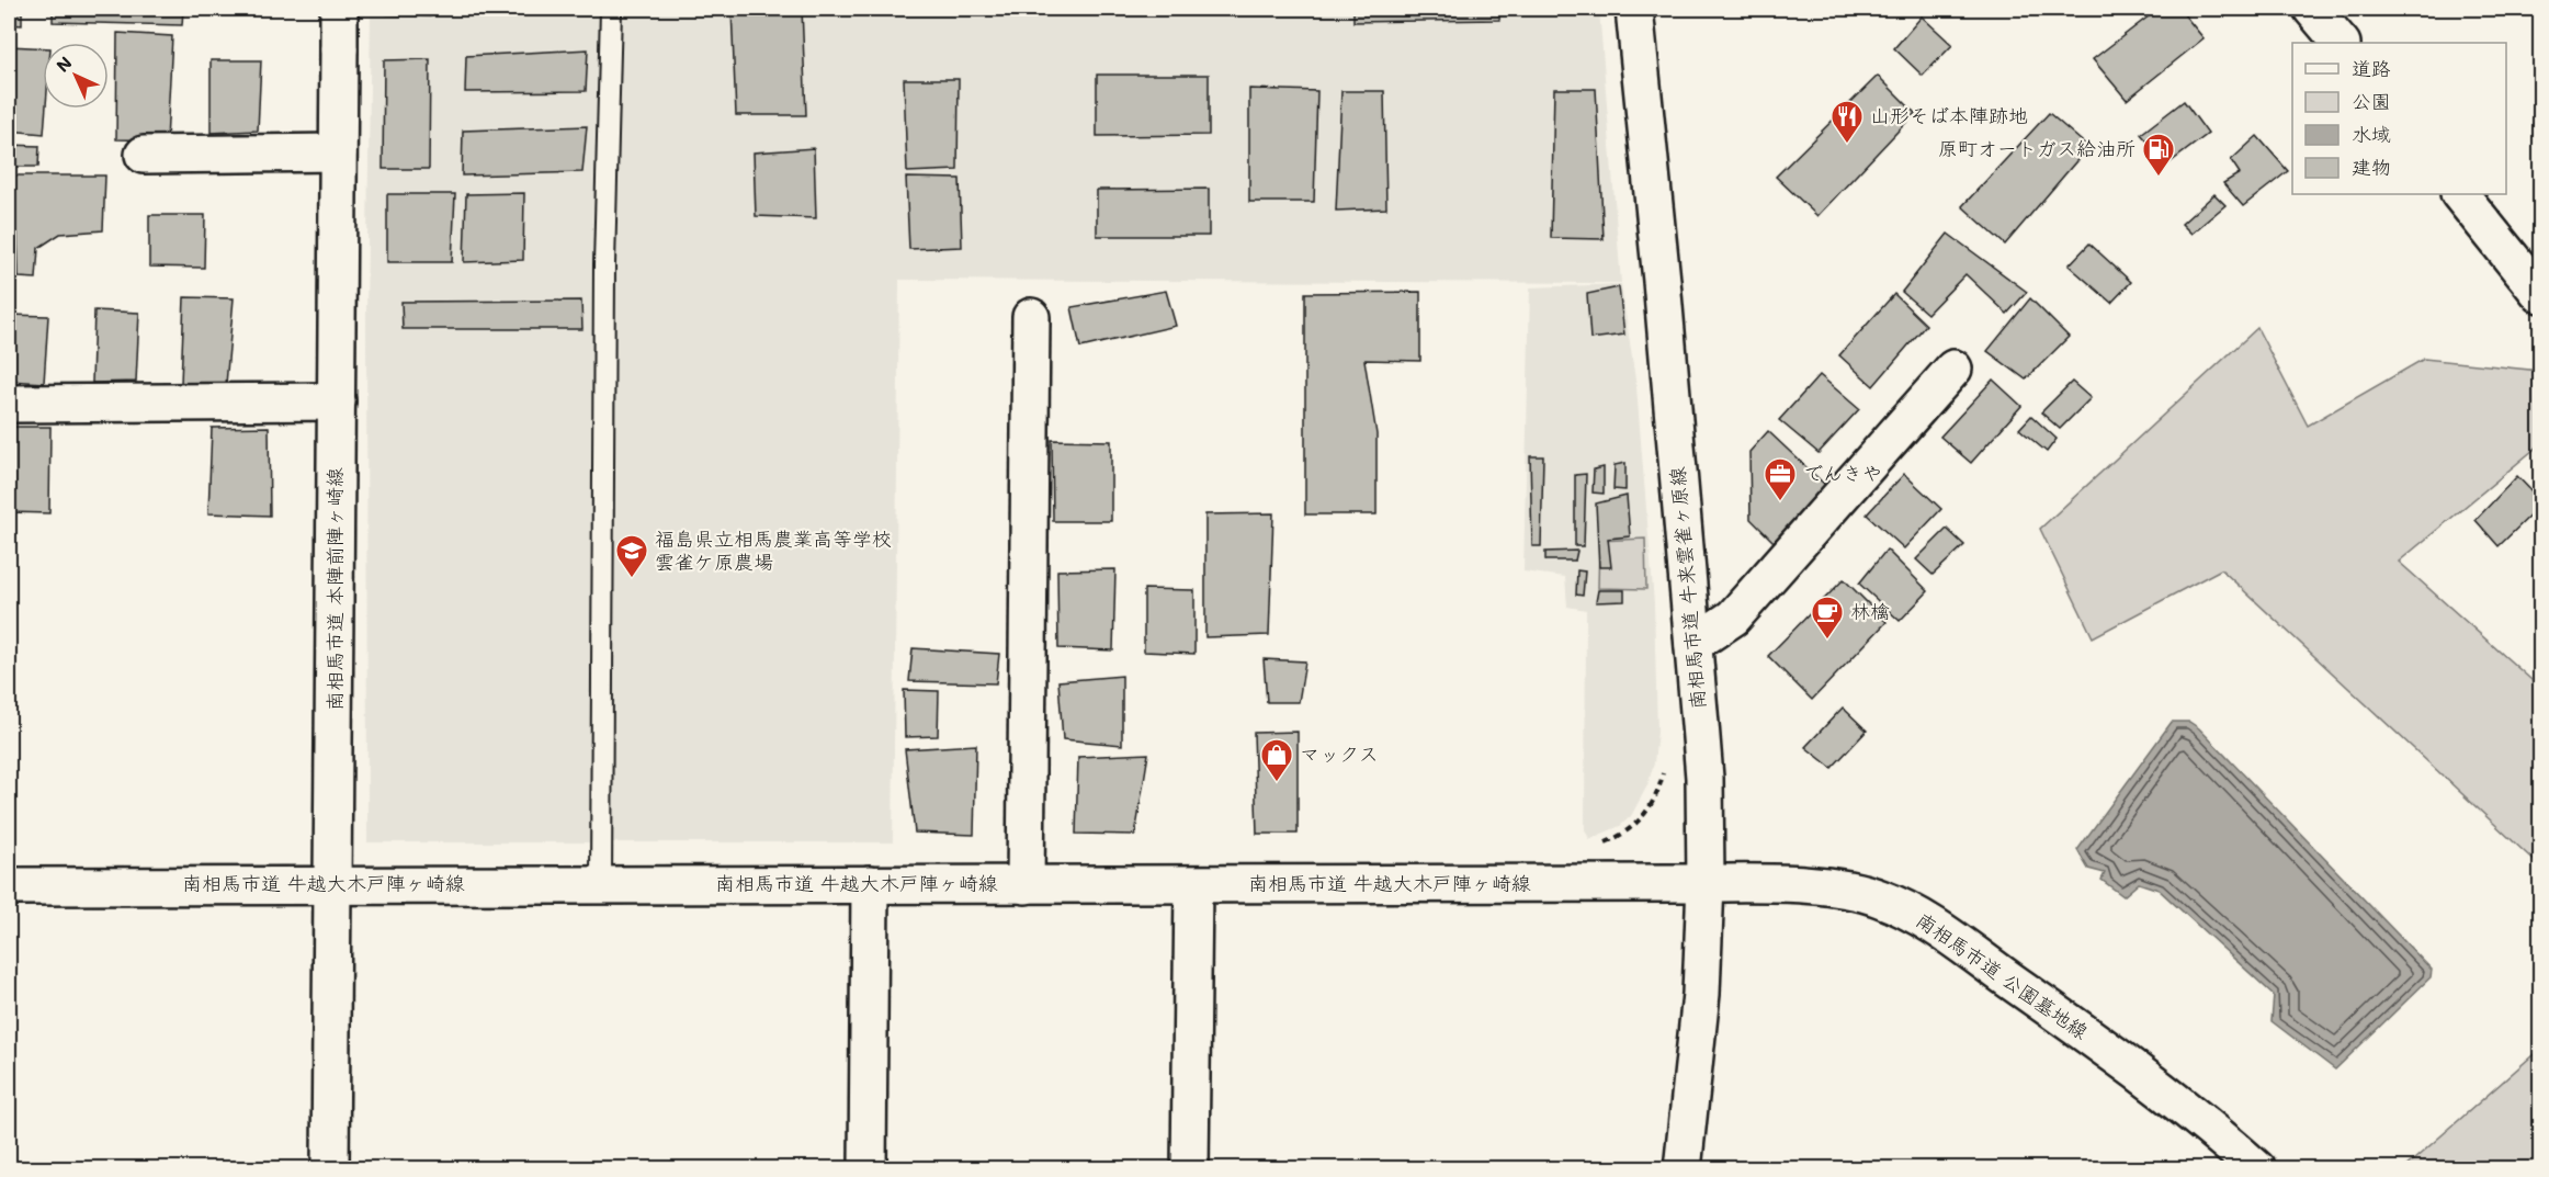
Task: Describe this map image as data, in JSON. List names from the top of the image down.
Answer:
{
  "streets": {
    "street": [
      "南相馬市道 牛来雲雀ヶ原線",
      "南相馬市道 本陣前陣ヶ崎線",
      "南相馬市道 牛越大木戸陣ヶ崎線",
      "南相馬市道 公園墓地線"
    ]
  },
  "crossings": [
    ["南相馬市道 牛来雲雀ヶ原線", "南相馬市道 牛越大木戸陣ヶ崎線"],
    ["南相馬市道 牛来雲雀ヶ原線", "南相馬市道 公園墓地線"],
    ["南相馬市道 本陣前陣ヶ崎線", "南相馬市道 牛越大木戸陣ヶ崎線"],
    ["南相馬市道 牛越大木戸陣ヶ崎線", "南相馬市道 公園墓地線"]
  ],
  "places": {
    "restaurant": ["山形そば本陣跡地"],
    "fuel station": ["原町オートガス給油所"],
    "office": ["でんきや"],
    "school or university": ["福島県立相馬農業高等学校 雲雀ケ原農場"],
    "cafe": ["林檎"],
    "shop": ["マックス"]
  },
  "legend": [
    "道路",
    "公園",
    "水域",
    "建物"
  ],
  "north": "top left"
}
